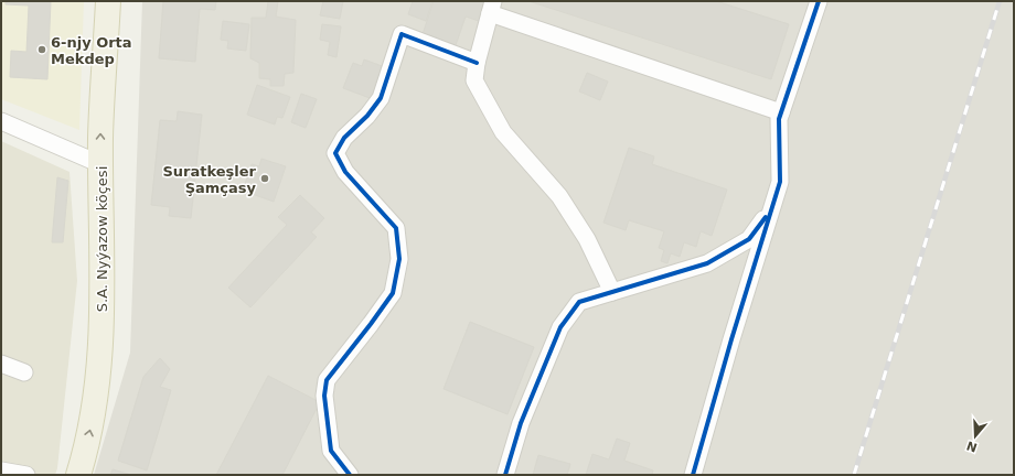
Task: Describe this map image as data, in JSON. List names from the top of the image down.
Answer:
{
  "streets": {
    "main road": ["S.A. Nyýazow köçesi"]
  },
  "one_way": ["S.A. Nyýazow köçesi"],
  "places": ["6-njy Orta Mekdep", "Suratkeşler Şamçasy"],
  "north": "bottom"
}
